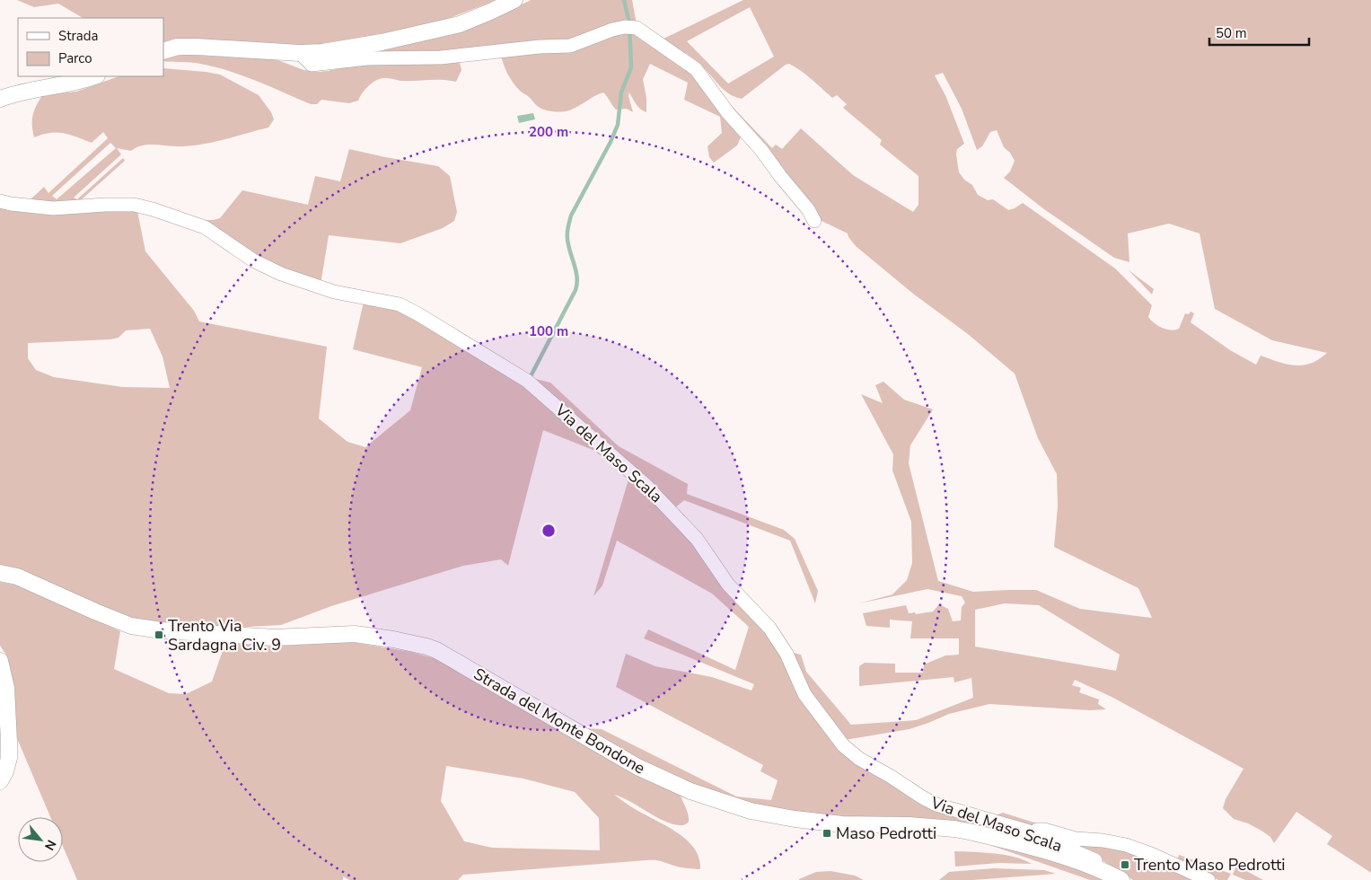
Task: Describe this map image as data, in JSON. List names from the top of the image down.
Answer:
{
  "streets": {
    "street": ["Via del Maso Scala", "Strada del Monte Bondone"]
  },
  "crossings": [
    ["Via del Maso Scala", "Strada del Monte Bondone"]
  ],
  "places": {
    "transit": ["Trento Via Sardagna Civ. 9", "Maso Pedrotti", "Trento Maso Pedrotti"]
  },
  "legend": ["Strada", "Parco"],
  "scale_bar": "50 m",
  "north": "bottom right",
  "rings": ["200 m", "100 m"]
}
